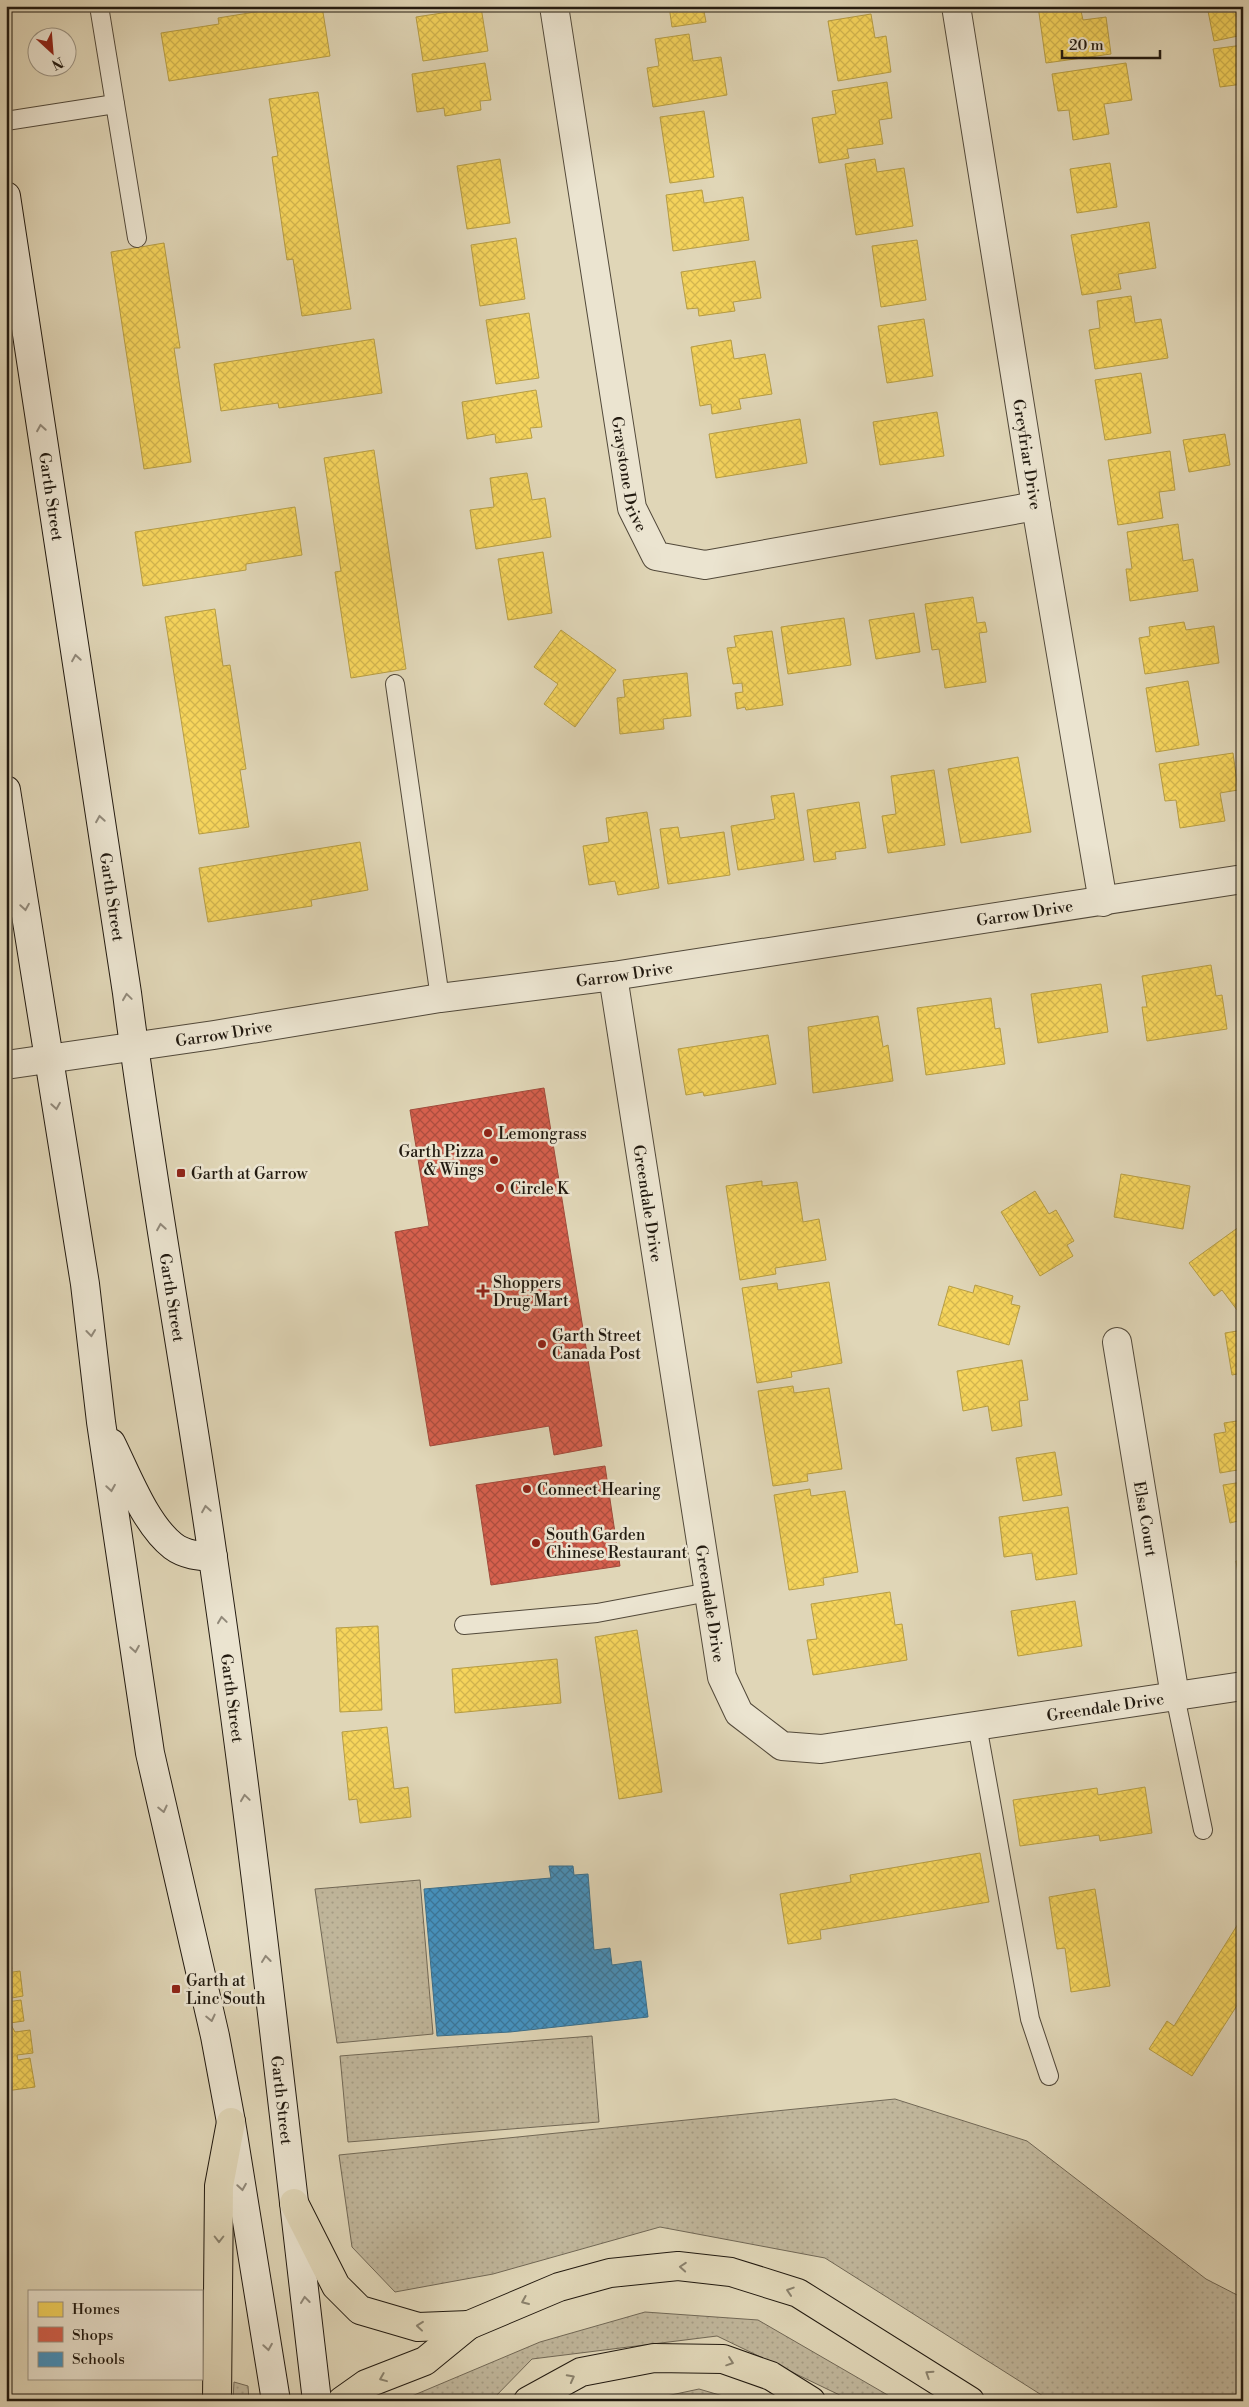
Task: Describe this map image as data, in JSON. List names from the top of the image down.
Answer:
{
  "streets": {
    "street": [
      "Greyfriar Drive",
      "Graystone Drive",
      "Garth Street",
      "Garrow Drive",
      "Greendale Drive",
      "Elsa Court"
    ]
  },
  "crossings": [
    ["Greyfriar Drive", "Graystone Drive"],
    ["Greyfriar Drive", "Garrow Drive"],
    ["Garth Street", "Garrow Drive"],
    ["Garrow Drive", "Greendale Drive"],
    ["Greendale Drive", "Elsa Court"]
  ],
  "places": {
    "other": [
      "Lemongrass",
      "Garth Pizza & Wings",
      "Circle K",
      "Garth Street Canada Post",
      "Connect Hearing",
      "South Garden Chinese Restaurant"
    ],
    "transit": ["Garth at Garrow", "Garth at Linc South"],
    "health": ["Shoppers Drug Mart"]
  },
  "legend": ["Homes", "Shops", "Schools"],
  "scale_bar": "20 m",
  "north": "bottom right"
}
